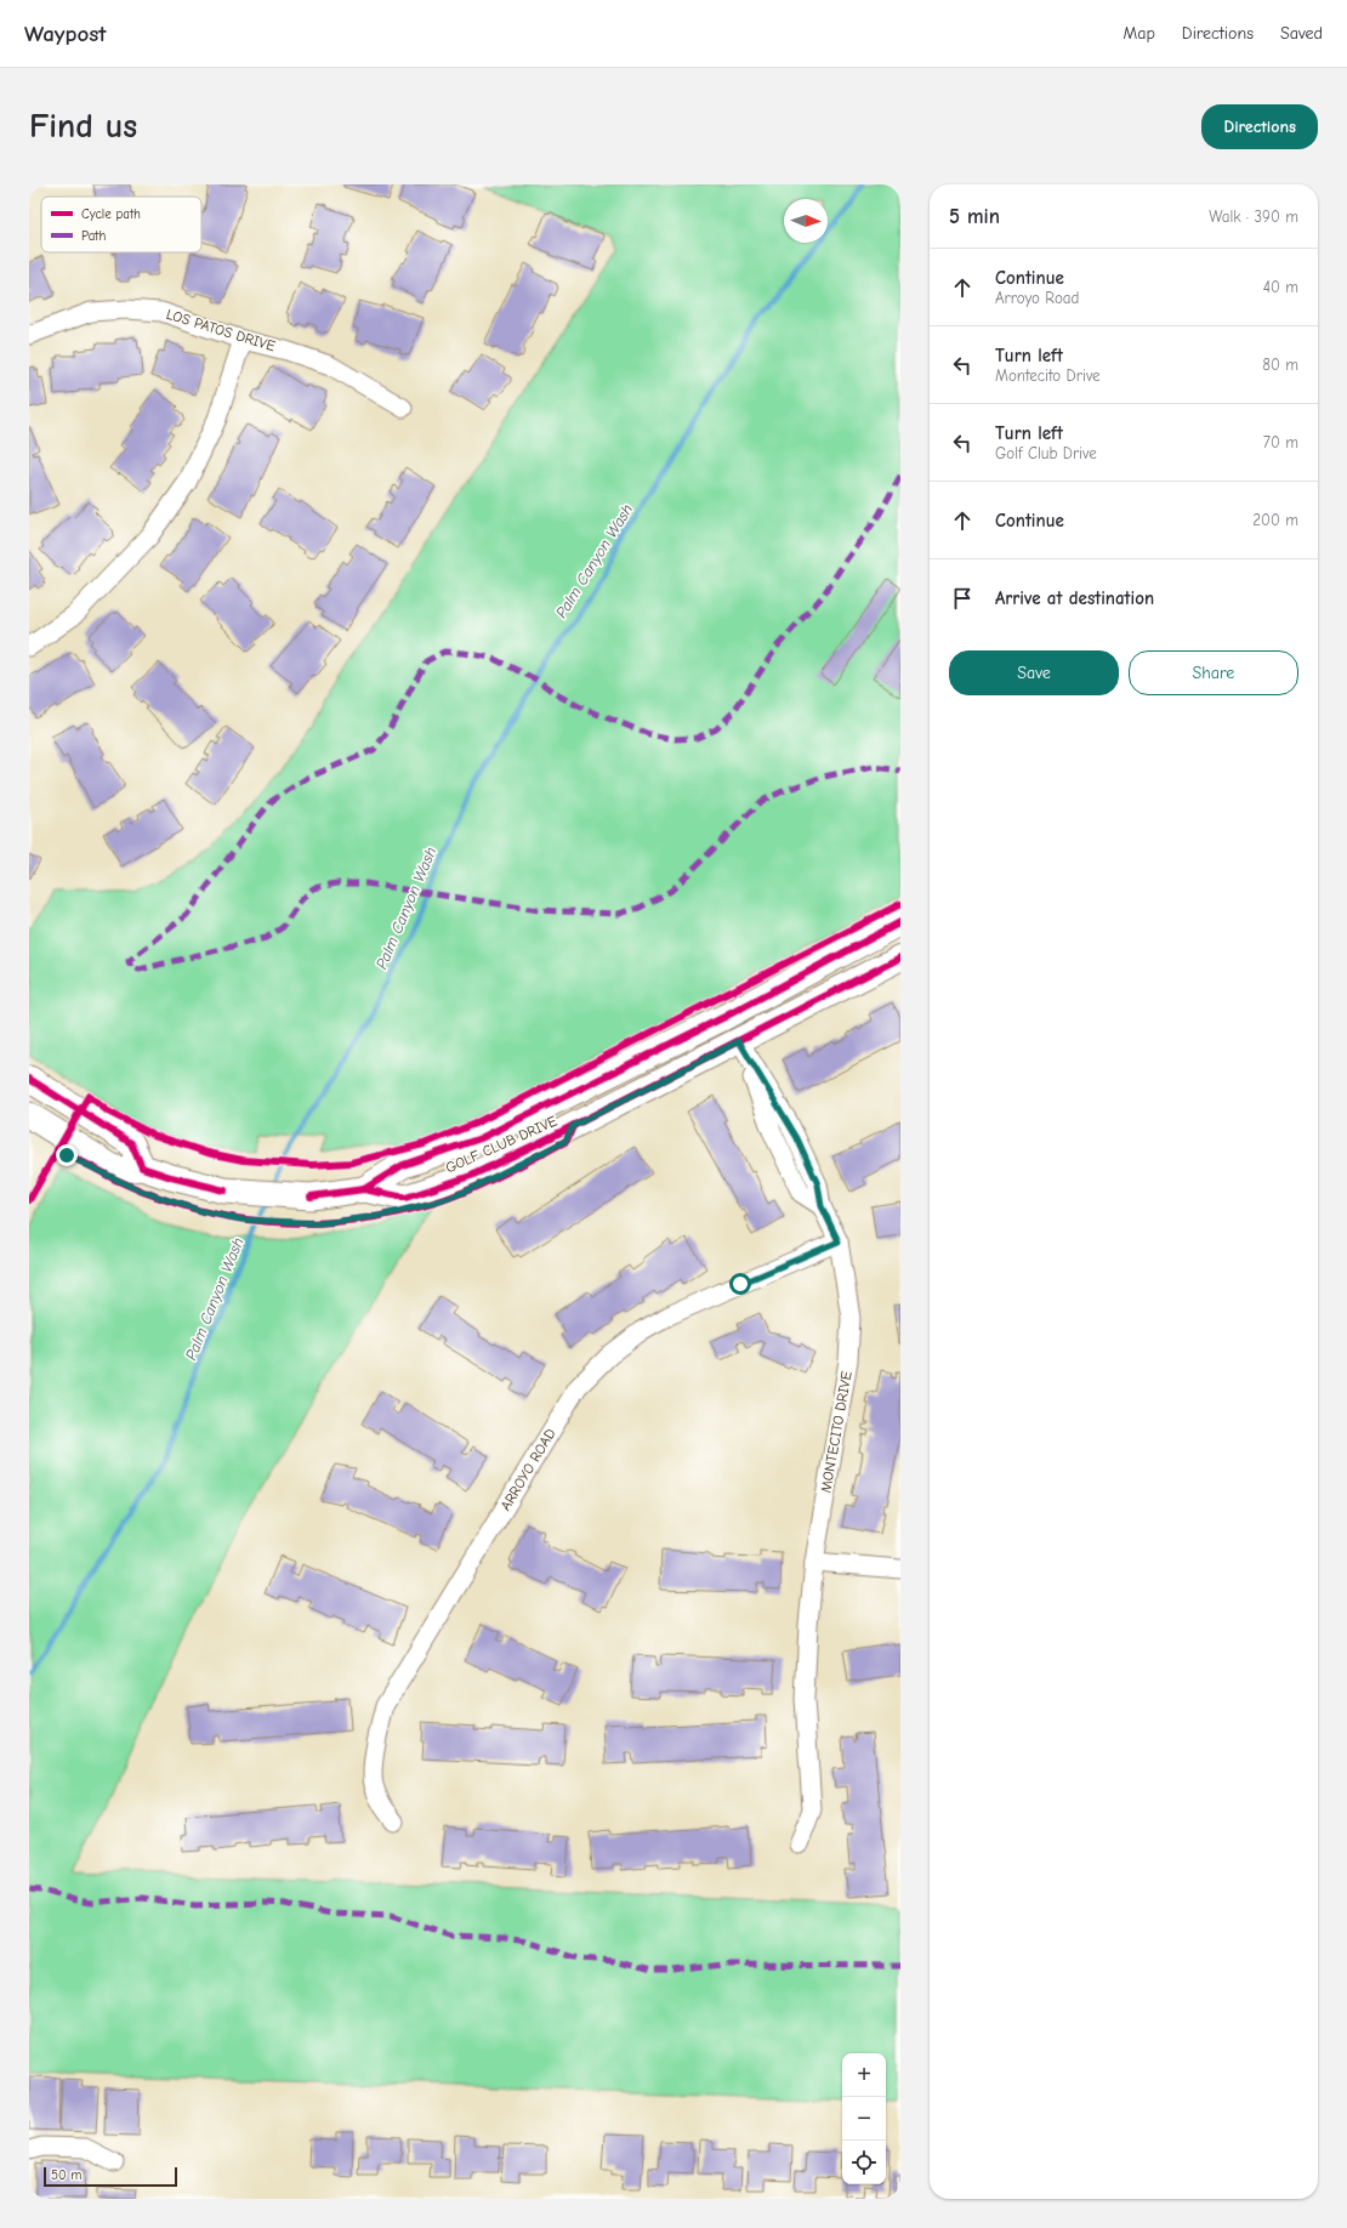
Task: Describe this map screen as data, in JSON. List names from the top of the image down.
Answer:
{
  "streets": {
    "street": [
      "LOS PATOS DRIVE",
      "GOLF CLUB DRIVE",
      "MONTECITO DRIVE",
      "ARROYO ROAD"
    ]
  },
  "crossings": [
    ["GOLF CLUB DRIVE", "MONTECITO DRIVE"],
    ["MONTECITO DRIVE", "ARROYO ROAD"]
  ],
  "water": ["Palm Canyon Wash"],
  "legend": ["Cycle path", "Path"],
  "scale_bar": "50 m",
  "north": "right",
  "page": {
    "header": "Waypost",
    "nav": ["Map", "Directions", "Saved"],
    "buttons": [
      "Directions",
      ["Save", "Share"]
    ],
    "title": "Find us",
    "heading": ["5 min", "Walk · 390 m"],
    "list": [
      ["Continue", "Arroyo Road", "40 m"],
      ["Turn left", "Montecito Drive", "80 m"],
      ["Turn left", "Golf Club Drive", "70 m"],
      ["Continue", "200 m"],
      "Arrive at destination"
    ],
    "map_buttons": ["+", "−"],
    "scale": "50 m"
  }
}
